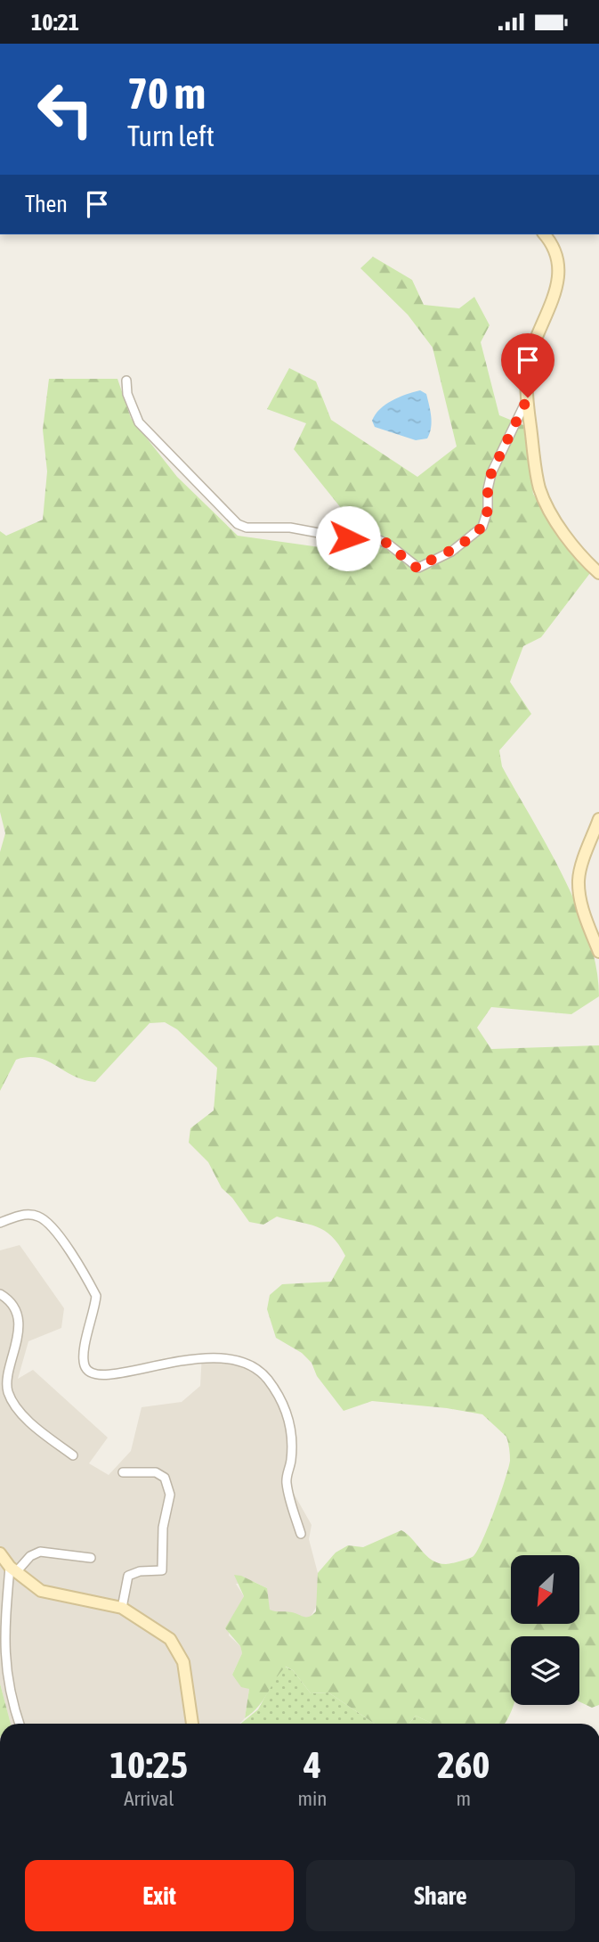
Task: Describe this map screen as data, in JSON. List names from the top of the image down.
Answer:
{
  "north": "bottom left",
  "page": {
    "status": "10:21",
    "turn": ["70 m", "Turn left"],
    "then": "Then",
    "eta": [
      "10:25",
      "Arrival",
      "4",
      "min",
      "260",
      "m"
    ],
    "buttons": ["Exit", "Share"]
  }
}
